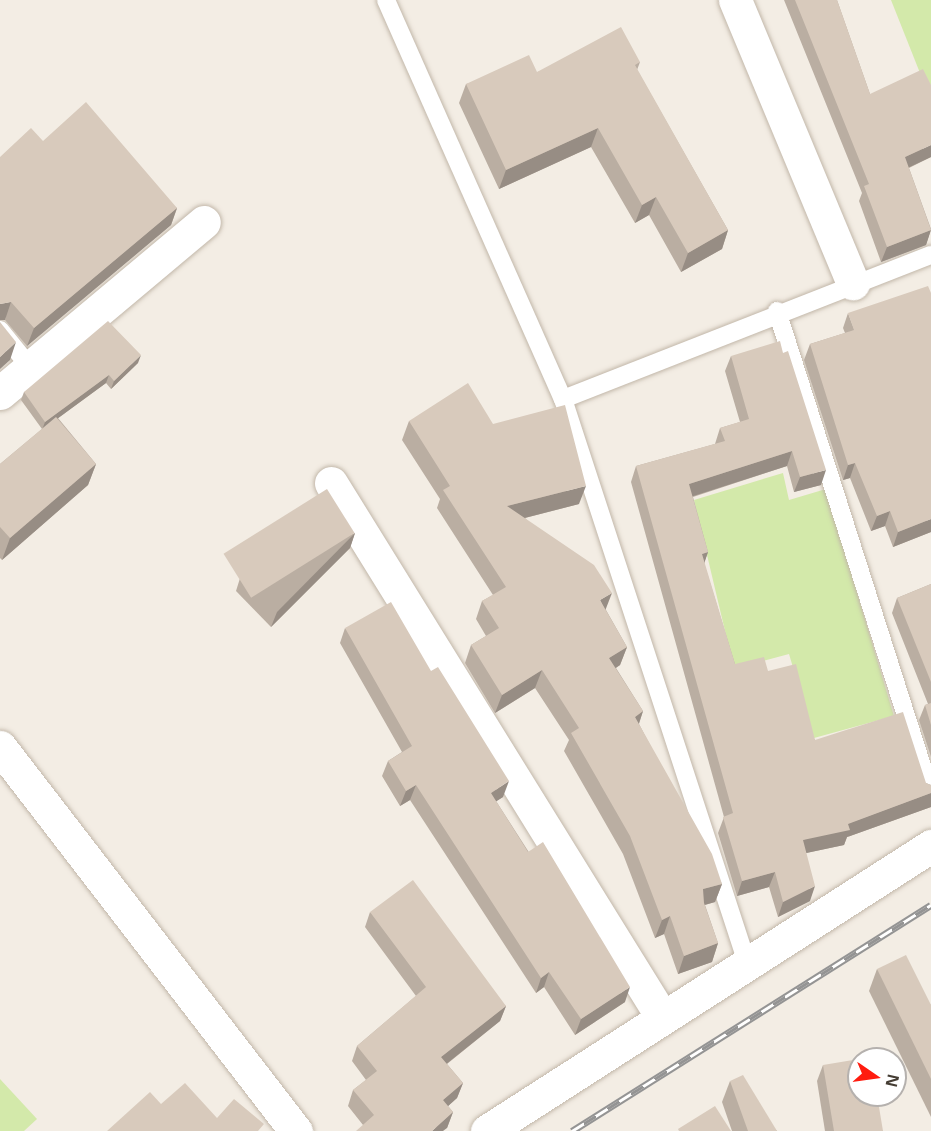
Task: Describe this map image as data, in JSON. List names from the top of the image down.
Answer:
{
  "north": "right"
}
